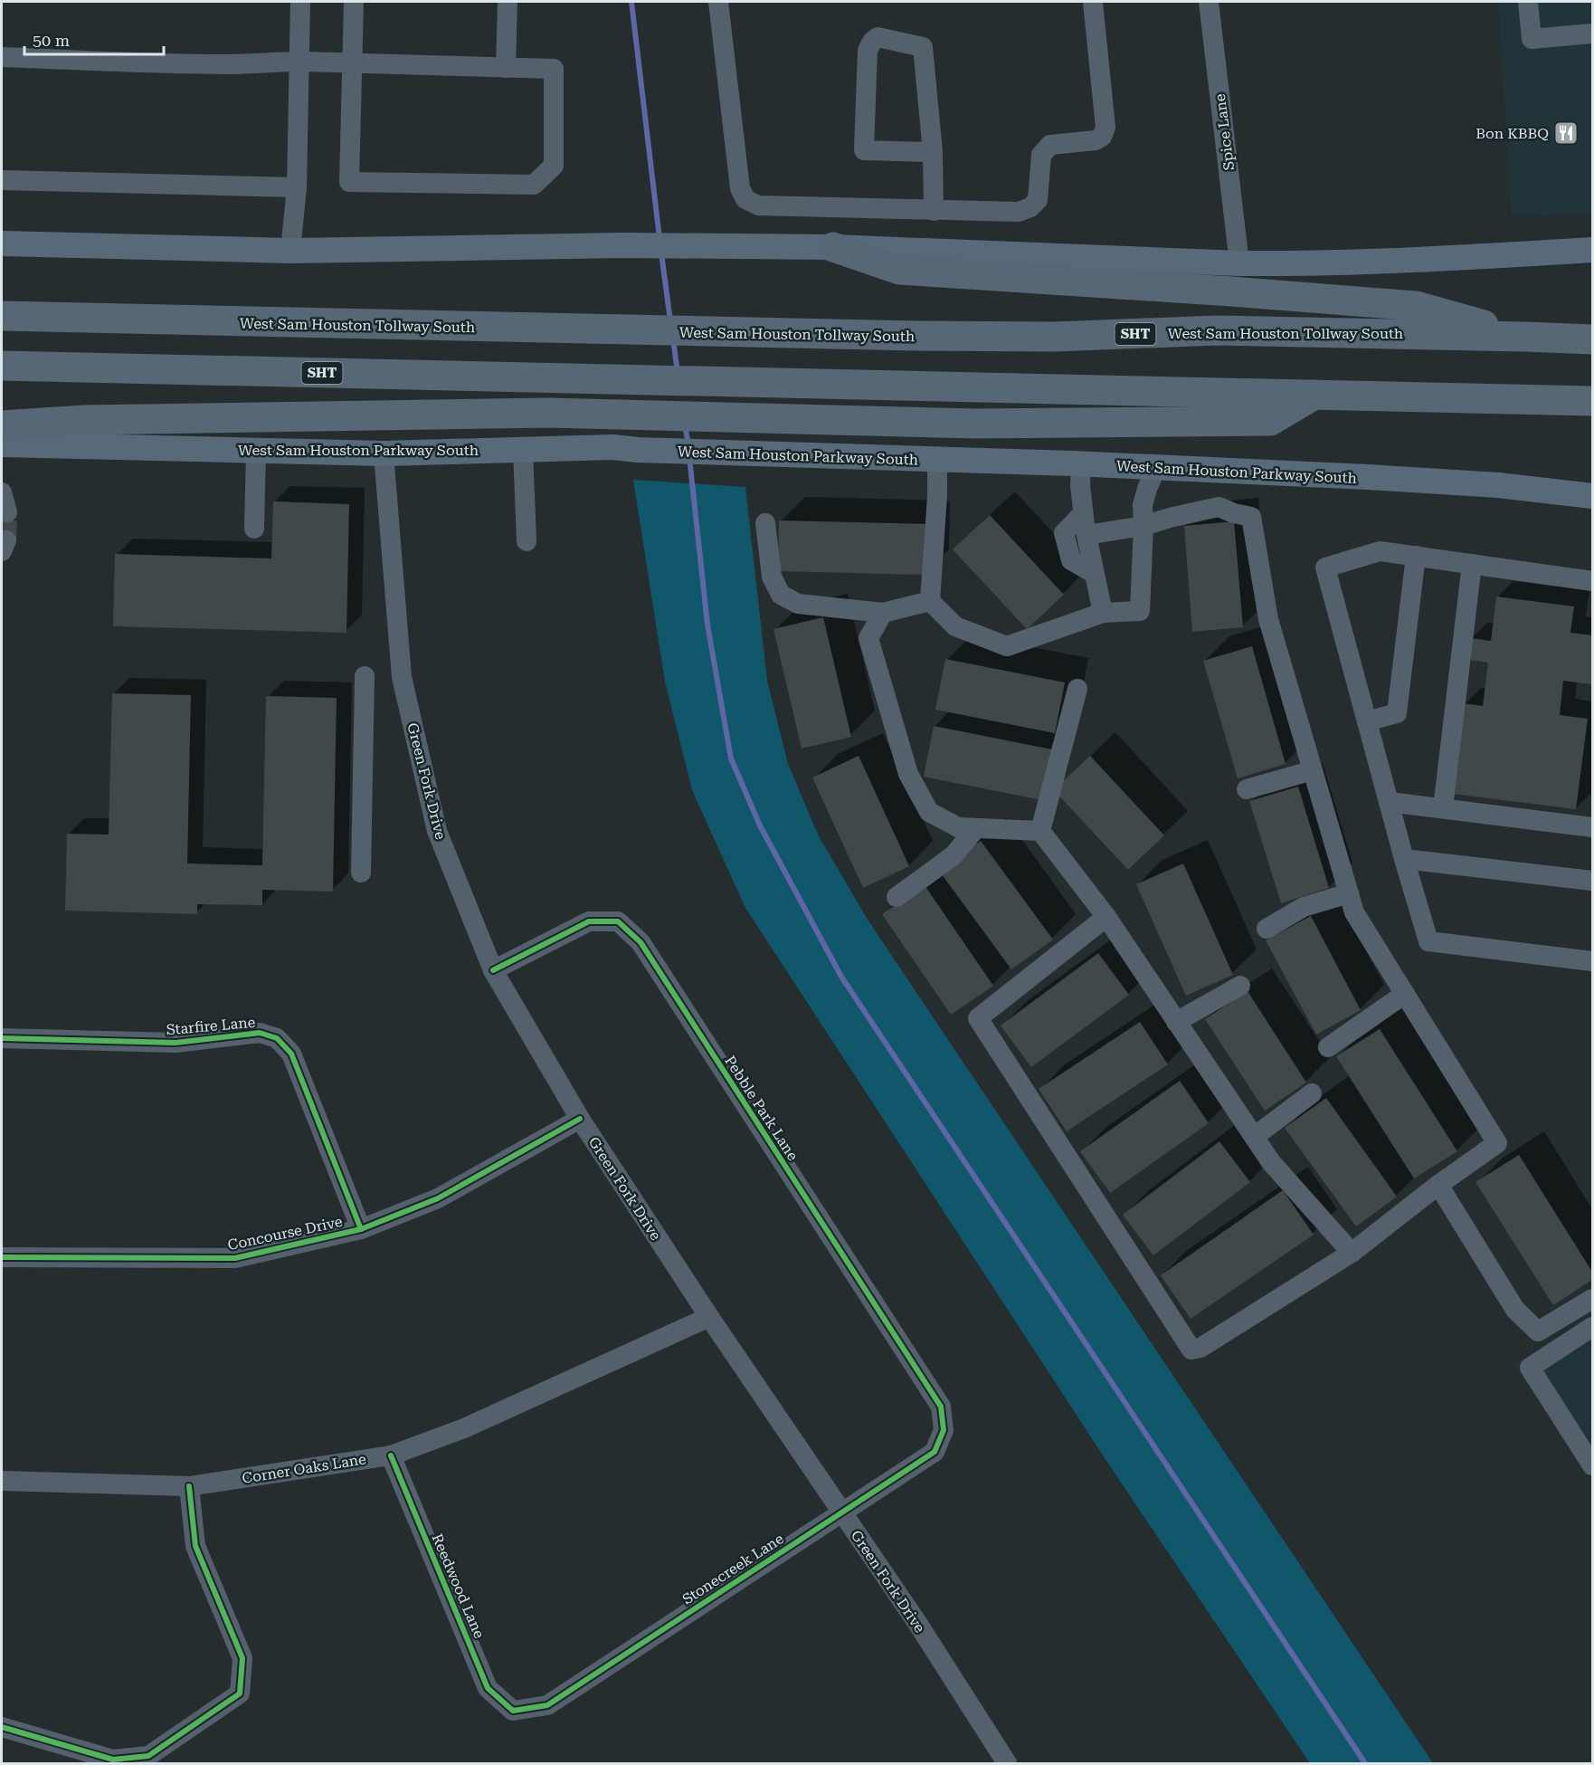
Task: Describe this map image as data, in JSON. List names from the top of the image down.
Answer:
{
  "streets": {
    "highway": ["West Sam Houston Tollway South", "SHT"],
    "main road": ["West Sam Houston Parkway South"],
    "street": [
      "Spice Lane",
      "Green Fork Drive",
      "Starfire Lane",
      "Pebble Park Lane",
      "Concourse Drive",
      "Corner Oaks Lane",
      "Stonecreek Lane",
      "Reedwood Lane"
    ]
  },
  "crossings": [
    ["West Sam Houston Parkway South", "Green Fork Drive"],
    ["Green Fork Drive", "Pebble Park Lane"],
    ["Green Fork Drive", "Concourse Drive"],
    ["Green Fork Drive", "Corner Oaks Lane"],
    ["Green Fork Drive", "Stonecreek Lane"],
    ["Starfire Lane", "Concourse Drive"],
    ["Pebble Park Lane", "Stonecreek Lane"],
    ["Corner Oaks Lane", "Reedwood Lane"],
    ["Stonecreek Lane", "Reedwood Lane"]
  ],
  "places": {
    "restaurant": ["Bon KBBQ"]
  },
  "scale_bar": "50 m"
}
